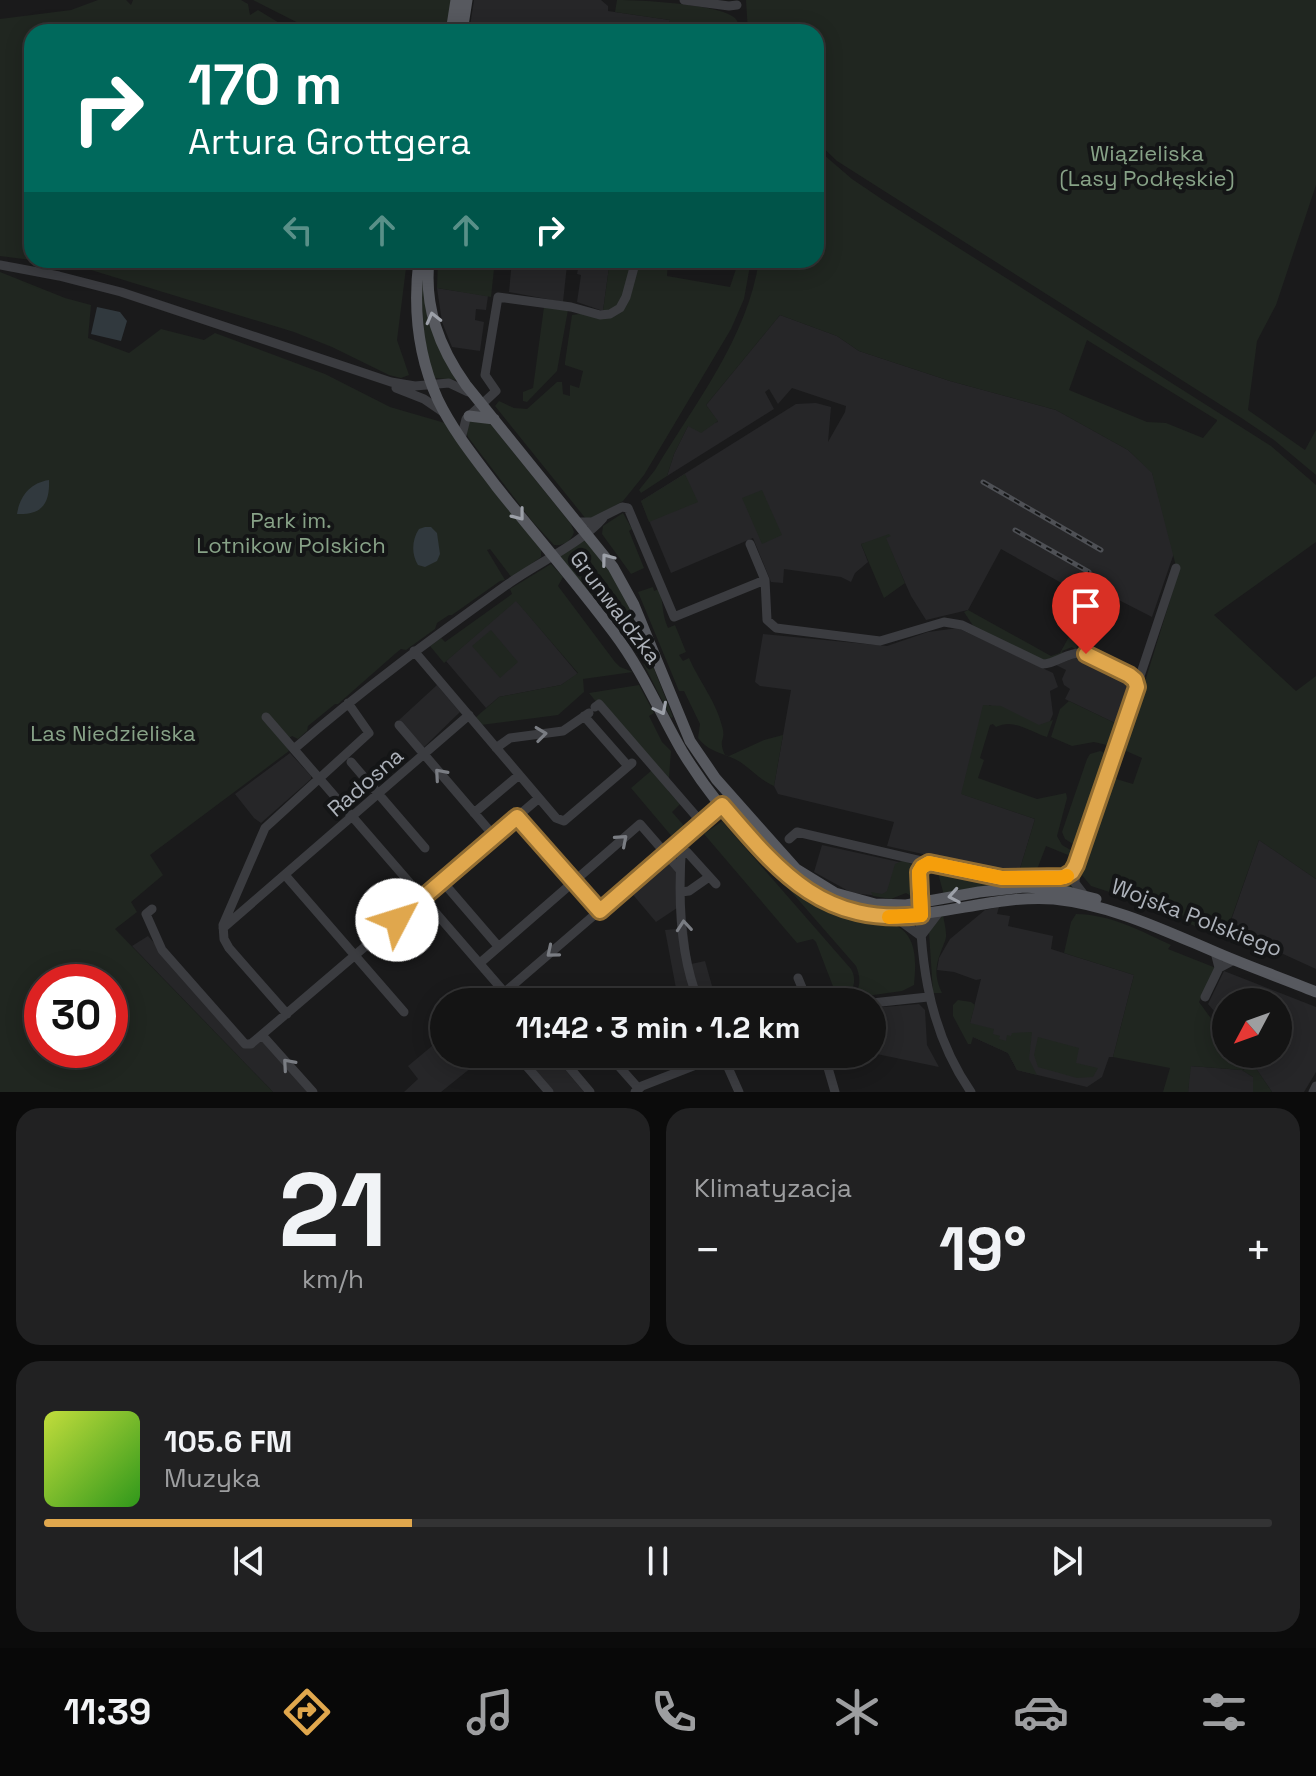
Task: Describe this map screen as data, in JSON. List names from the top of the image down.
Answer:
{
  "streets": {
    "main road": ["Grunwaldzka", "Wojska Polskiego"],
    "street": ["Radosna"]
  },
  "crossings": [
    ["Grunwaldzka", "Wojska Polskiego"]
  ],
  "parks": ["Wiązieliska (Lasy Podłęskie)", "Park im. Lotnikow Polskich", "Las Niedzieliska"],
  "north": "bottom left",
  "page": {
    "turn": ["170 m", "Artura Grottgera"],
    "limit": "30",
    "trip": "11:42 · 3 min · 1.2 km",
    "tile": [
      ["21", "km/h"],
      "Klimatyzacja"
    ],
    "heat": ["−", "19°", "+"],
    "song": ["105.6 FM", "Muzyka"],
    "tabs": "11:39"
  }
}
